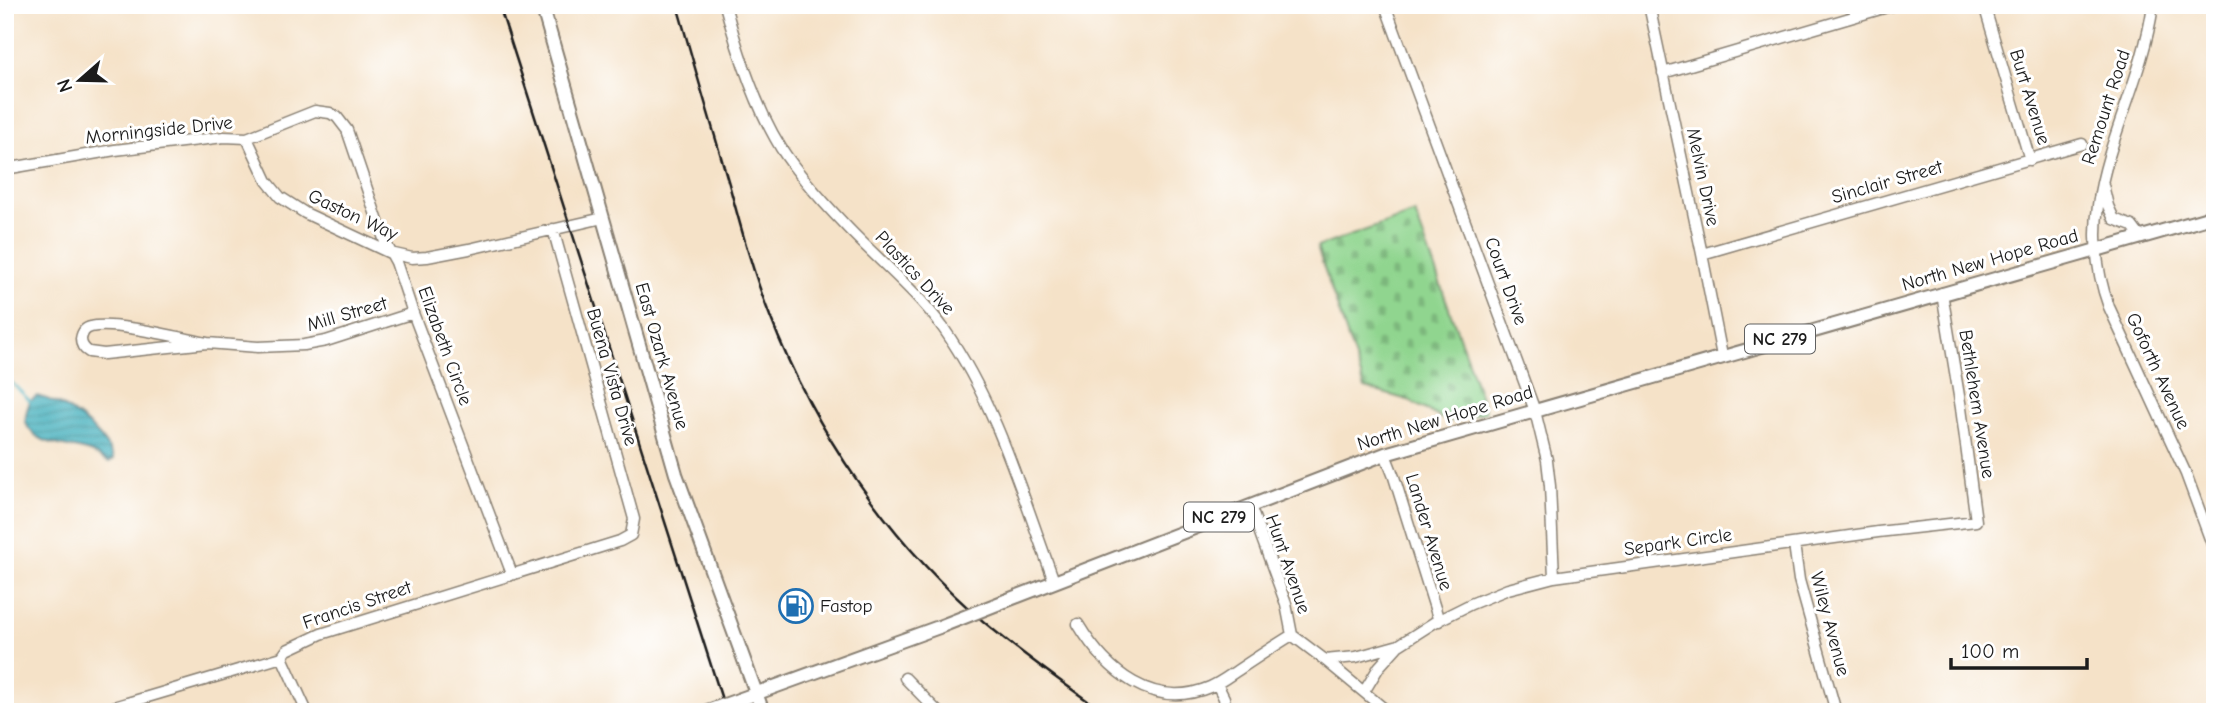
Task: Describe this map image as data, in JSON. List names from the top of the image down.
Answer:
{
  "streets": {
    "main road": ["North New Hope Road", "NC 279", "East Ozark Avenue"],
    "street": [
      "Burt Avenue",
      "Remount Road",
      "Morningside Drive",
      "Melvin Drive",
      "Sinclair Street",
      "Gaston Way",
      "Plastics Drive",
      "Court Drive",
      "Mill Street",
      "Elizabeth Circle",
      "Goforth Avenue",
      "Buena Vista Drive",
      "Bethlehem Avenue",
      "Lander Avenue",
      "Separk Circle",
      "Hunt Avenue",
      "Francis Street",
      "Wiley Avenue"
    ]
  },
  "crossings": [
    ["Burt Avenue", "Sinclair Street"],
    ["Remount Road", "North New Hope Road"],
    ["Remount Road", "Goforth Avenue"],
    ["Morningside Drive", "Gaston Way"],
    ["Morningside Drive", "Elizabeth Circle"],
    ["Melvin Drive", "Sinclair Street"],
    ["Melvin Drive", "North New Hope Road"],
    ["Gaston Way", "Elizabeth Circle"],
    ["Gaston Way", "East Ozark Avenue"],
    ["Gaston Way", "Buena Vista Drive"],
    ["North New Hope Road", "Plastics Drive"],
    ["North New Hope Road", "Court Drive"],
    ["North New Hope Road", "East Ozark Avenue"],
    ["North New Hope Road", "Goforth Avenue"],
    ["North New Hope Road", "Bethlehem Avenue"],
    ["North New Hope Road", "Lander Avenue"],
    ["North New Hope Road", "Hunt Avenue"],
    ["Court Drive", "Separk Circle"],
    ["Mill Street", "Elizabeth Circle"],
    ["Elizabeth Circle", "Francis Street"],
    ["Buena Vista Drive", "Francis Street"],
    ["Bethlehem Avenue", "Separk Circle"],
    ["Lander Avenue", "Separk Circle"],
    ["Separk Circle", "Wiley Avenue"]
  ],
  "places": {
    "fuel station": ["Fastop"]
  },
  "scale_bar": "100 m",
  "north": "left"
}
